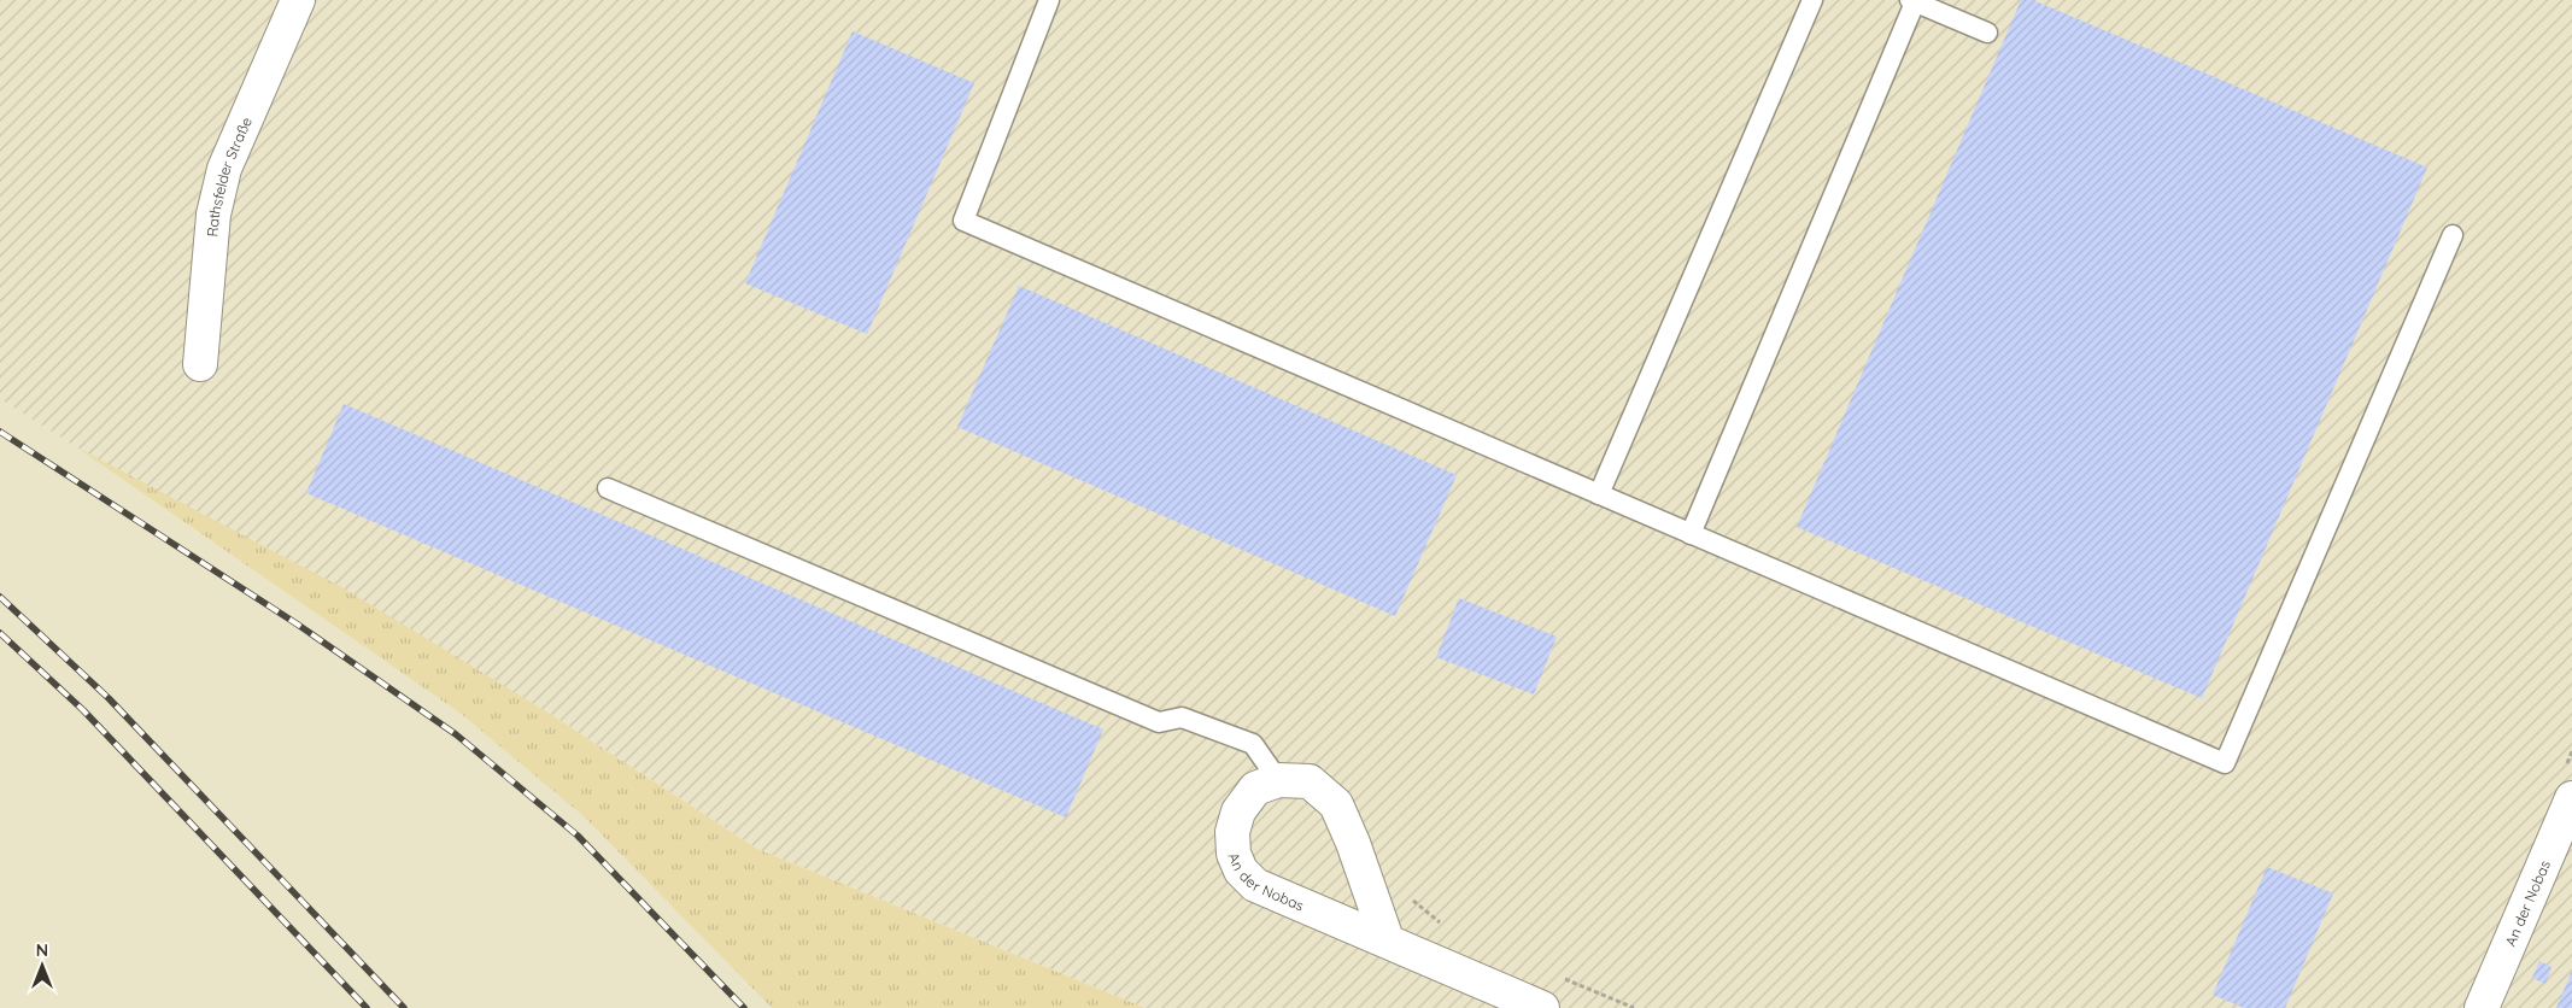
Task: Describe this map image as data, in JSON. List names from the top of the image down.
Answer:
{
  "streets": {
    "street": ["Rathsfelder Straße", "An der Nobas"]
  },
  "north": "top"
}
